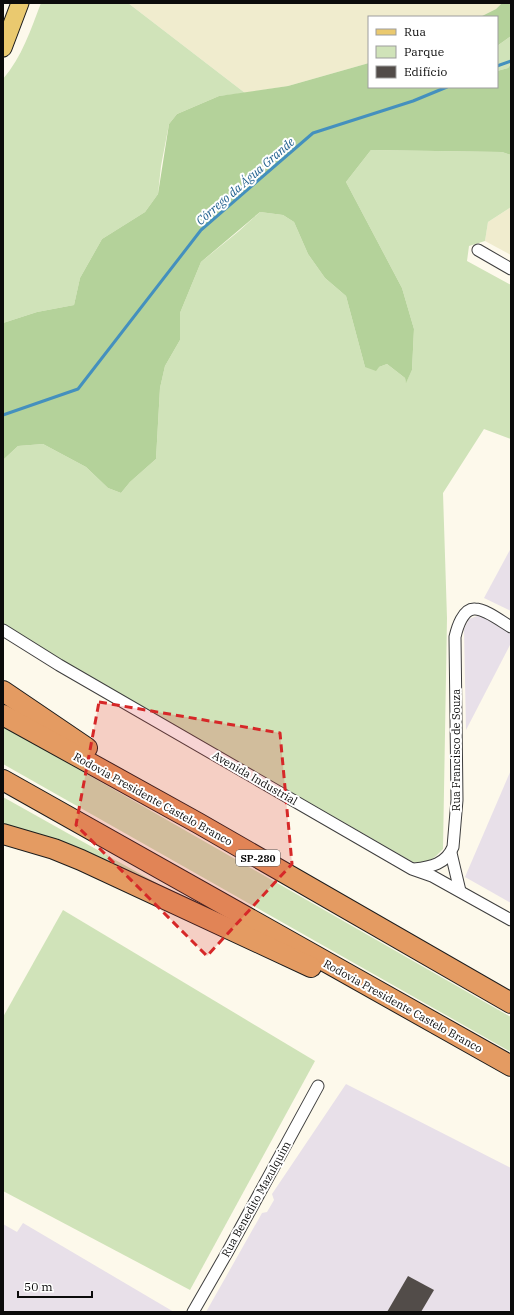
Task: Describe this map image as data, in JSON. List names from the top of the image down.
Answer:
{
  "streets": {
    "highway": ["Rodovia Presidente Castelo Branco", "SP-280"],
    "street": ["Rua Francisco de Souza", "Avenida Industrial", "Rua Benedito Mazulquim"]
  },
  "water": ["Córrego da Água Grande"],
  "legend": ["Rua", "Parque", "Edifício"],
  "scale_bar": "50 m"
}
